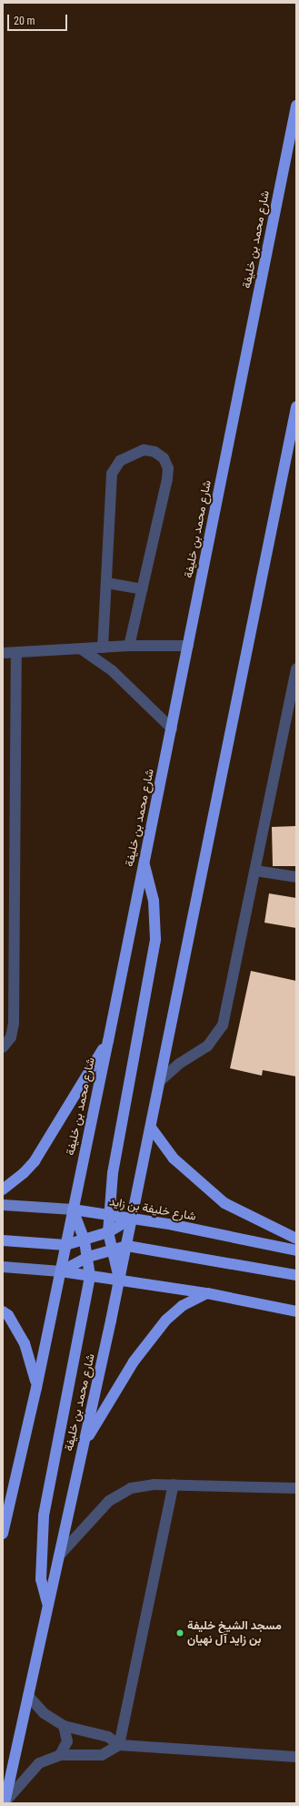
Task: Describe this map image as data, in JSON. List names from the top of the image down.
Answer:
{
  "streets": {
    "highway": ["شارع محمد بن خليفة", "شارع خليفة بن زايد"]
  },
  "crossings": [
    ["شارع محمد بن خليفة", "شارع خليفة بن زايد"]
  ],
  "places": ["مسجد الشيخ خليفة بن زايد آل نهيان"],
  "scale_bar": "20 m"
}
